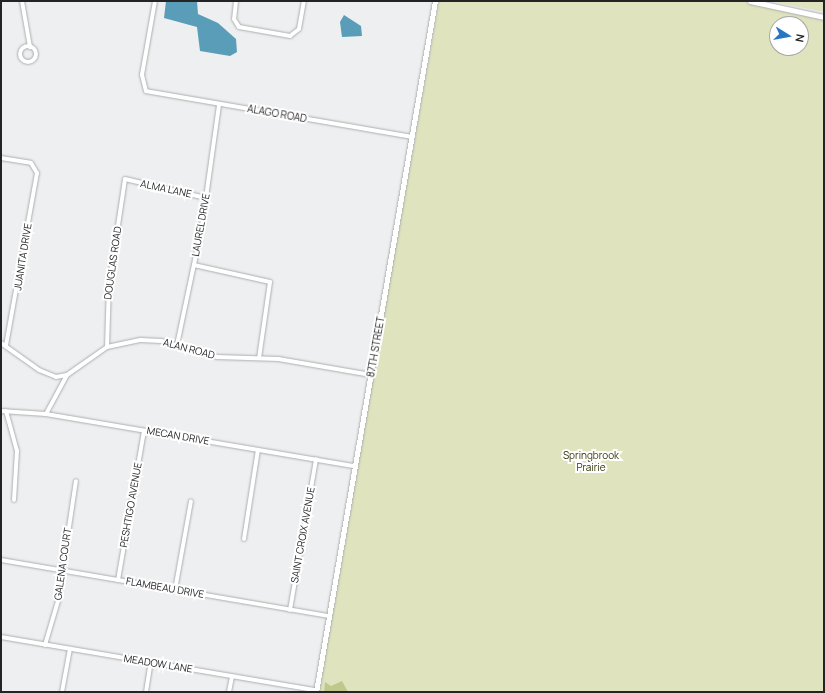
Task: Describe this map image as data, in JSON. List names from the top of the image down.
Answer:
{
  "streets": {
    "street": [
      "ALAGO ROAD",
      "ALMA LANE",
      "LAUREL DRIVE",
      "JUANITA DRIVE",
      "DOUGLAS ROAD",
      "87TH STREET",
      "ALAN ROAD",
      "MECAN DRIVE",
      "PESHTIGO AVENUE",
      "SAINT CROIX AVENUE",
      "GALENA COURT",
      "FLAMBEAU DRIVE",
      "MEADOW LANE"
    ]
  },
  "crossings": [
    ["ALAGO ROAD", "LAUREL DRIVE"],
    ["ALAGO ROAD", "87TH STREET"],
    ["ALMA LANE", "LAUREL DRIVE"],
    ["ALMA LANE", "DOUGLAS ROAD"],
    ["LAUREL DRIVE", "ALAN ROAD"],
    ["DOUGLAS ROAD", "ALAN ROAD"],
    ["87TH STREET", "ALAN ROAD"],
    ["87TH STREET", "MECAN DRIVE"],
    ["87TH STREET", "FLAMBEAU DRIVE"],
    ["87TH STREET", "MEADOW LANE"],
    ["MECAN DRIVE", "PESHTIGO AVENUE"],
    ["MECAN DRIVE", "SAINT CROIX AVENUE"],
    ["PESHTIGO AVENUE", "FLAMBEAU DRIVE"],
    ["SAINT CROIX AVENUE", "FLAMBEAU DRIVE"],
    ["GALENA COURT", "FLAMBEAU DRIVE"],
    ["GALENA COURT", "MEADOW LANE"]
  ],
  "parks": ["Springbrook Prairie"],
  "north": "right"
}
